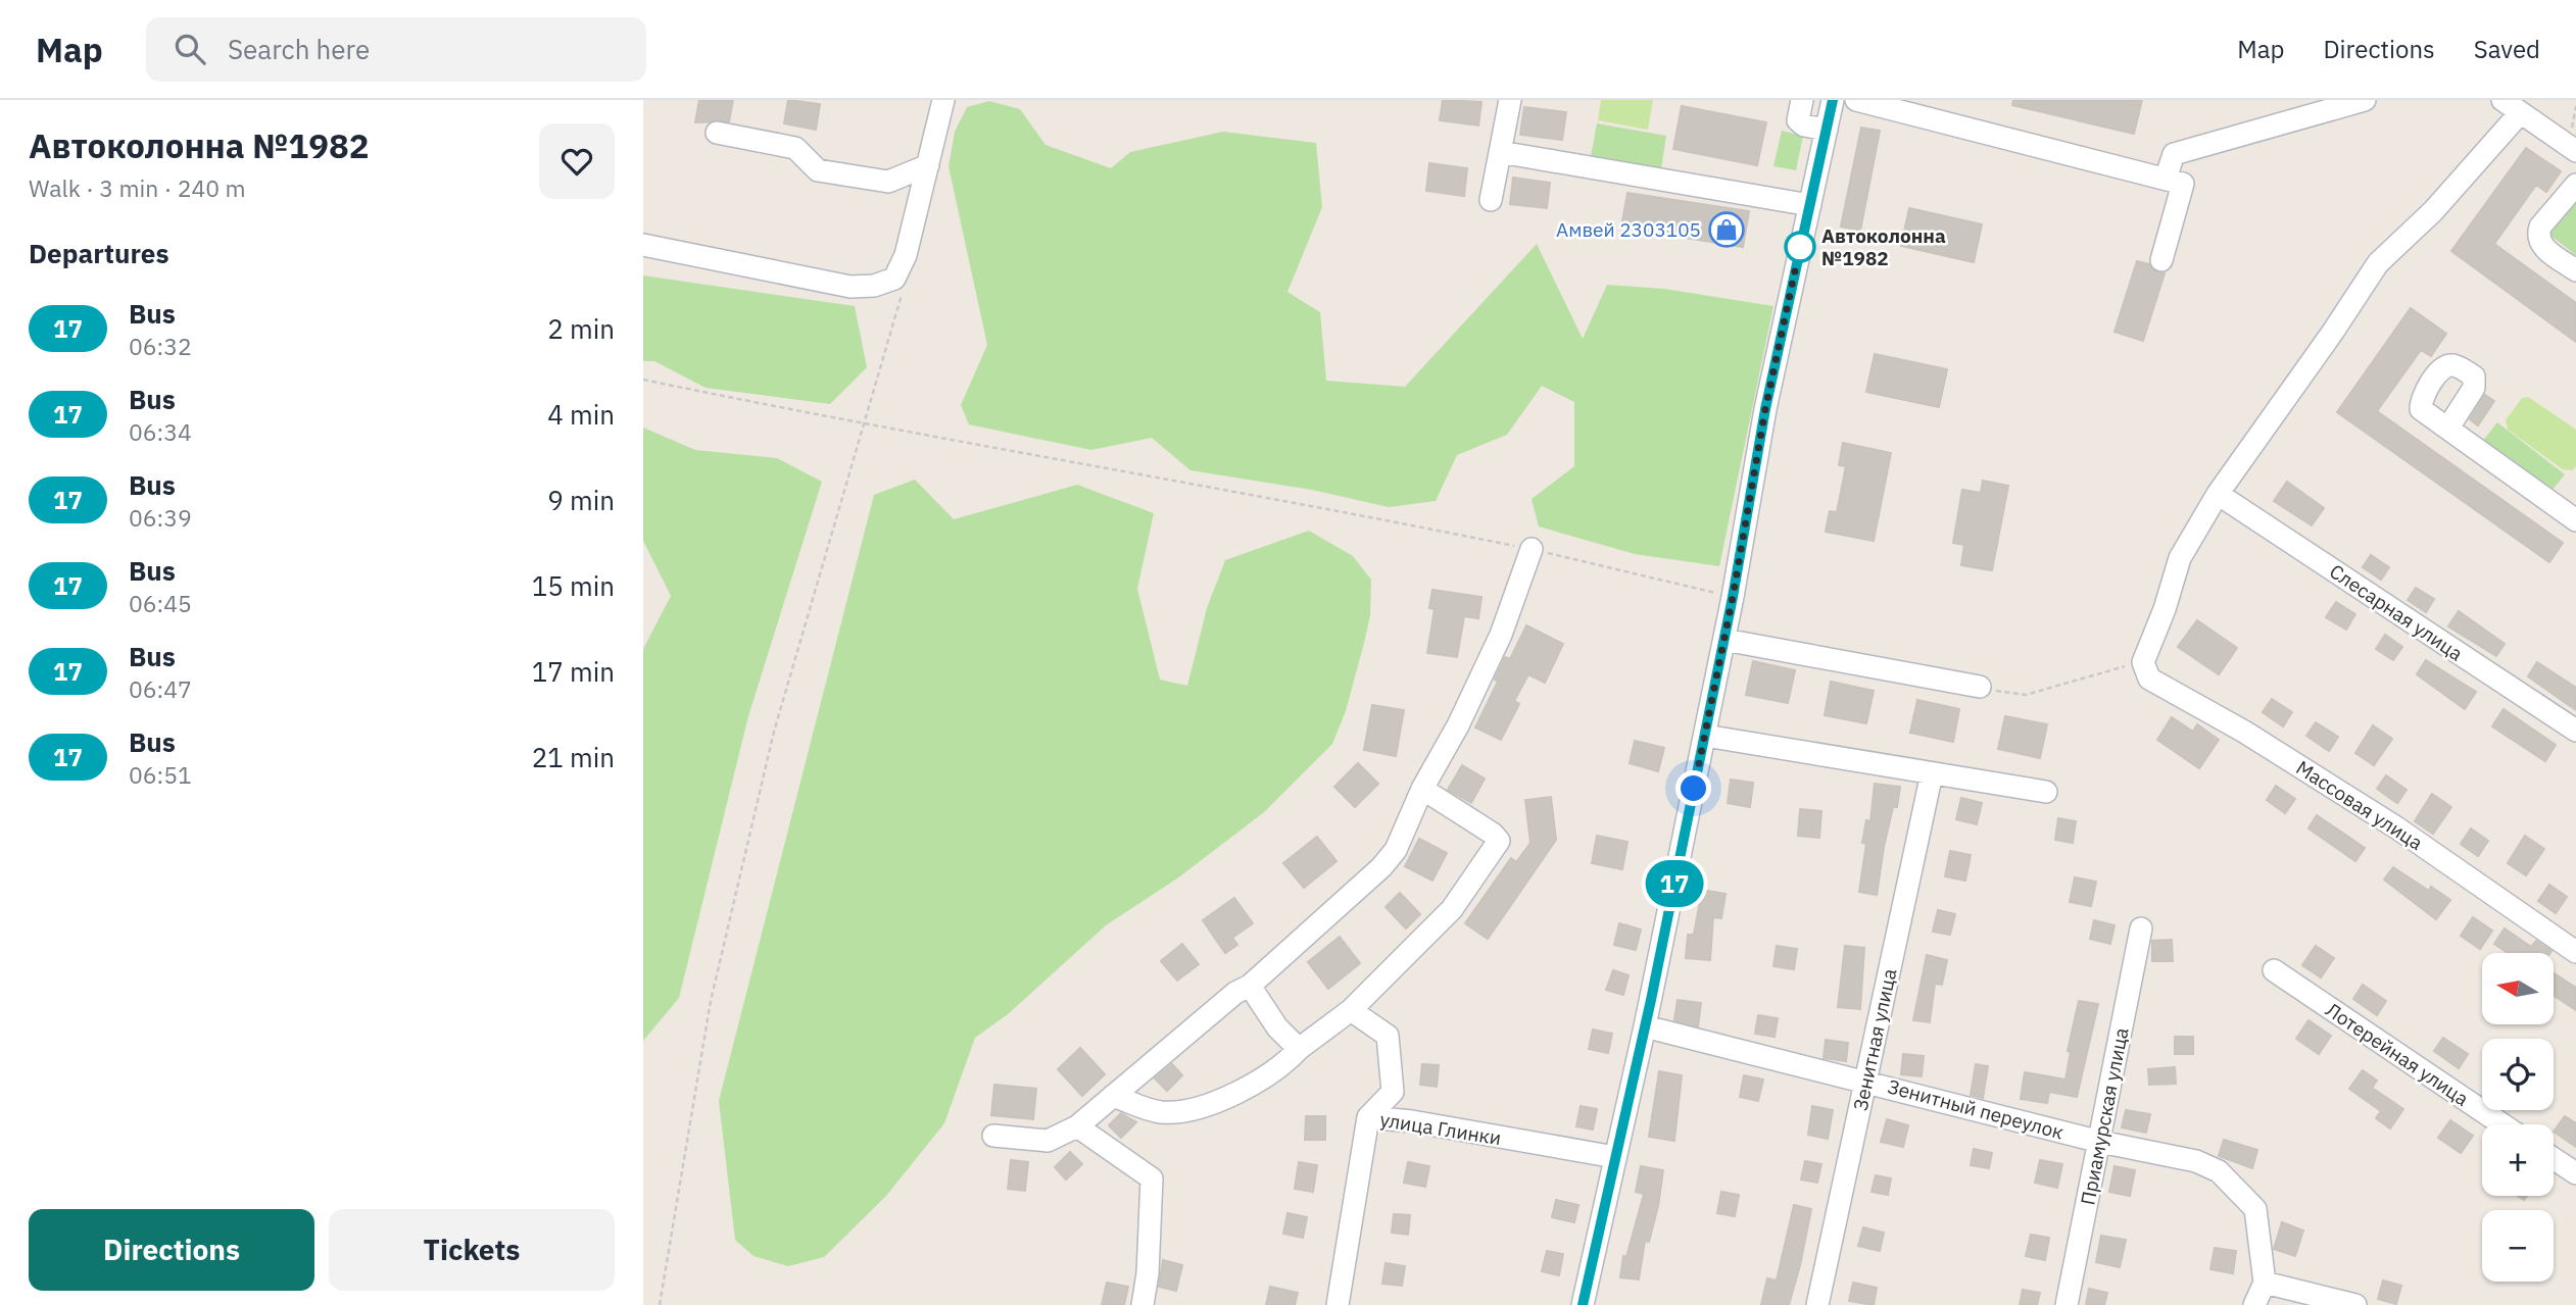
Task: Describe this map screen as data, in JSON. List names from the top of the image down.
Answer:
{
  "streets": {
    "street": [
      "Слесарная улица",
      "Массовая улица",
      "Зенитная улица",
      "Лотерейная улица",
      "Зенитный переулок",
      "Приамурская улица",
      "улица Глинки"
    ]
  },
  "crossings": [
    ["Зенитная улица", "Зенитный переулок"],
    ["Зенитный переулок", "Приамурская улица"]
  ],
  "places": {
    "shop": ["Амвей 2303105"],
    "other": ["Автоколонна №1982"]
  },
  "lines": ["bus line 17"],
  "north": "left",
  "page": {
    "header": "Map",
    "search": "Search here",
    "nav": ["Map", "Directions", "Saved"],
    "heading": [
      ["Автоколонна №1982", "Walk · 3 min · 240 m"],
      "Departures"
    ],
    "on_map": "17",
    "list": [
      {
        "mark": "17",
        "name": "Bus",
        "note": "06:32",
        "value": "2 min"
      },
      {
        "mark": "17",
        "name": "Bus",
        "note": "06:34",
        "value": "4 min"
      },
      {
        "mark": "17",
        "name": "Bus",
        "note": "06:39",
        "value": "9 min"
      },
      {
        "mark": "17",
        "name": "Bus",
        "note": "06:45",
        "value": "15 min"
      },
      {
        "mark": "17",
        "name": "Bus",
        "note": "06:47",
        "value": "17 min"
      },
      {
        "mark": "17",
        "name": "Bus",
        "note": "06:51",
        "value": "21 min"
      }
    ],
    "map_buttons": ["+", "−"],
    "buttons": ["Directions", "Tickets"]
  }
}
